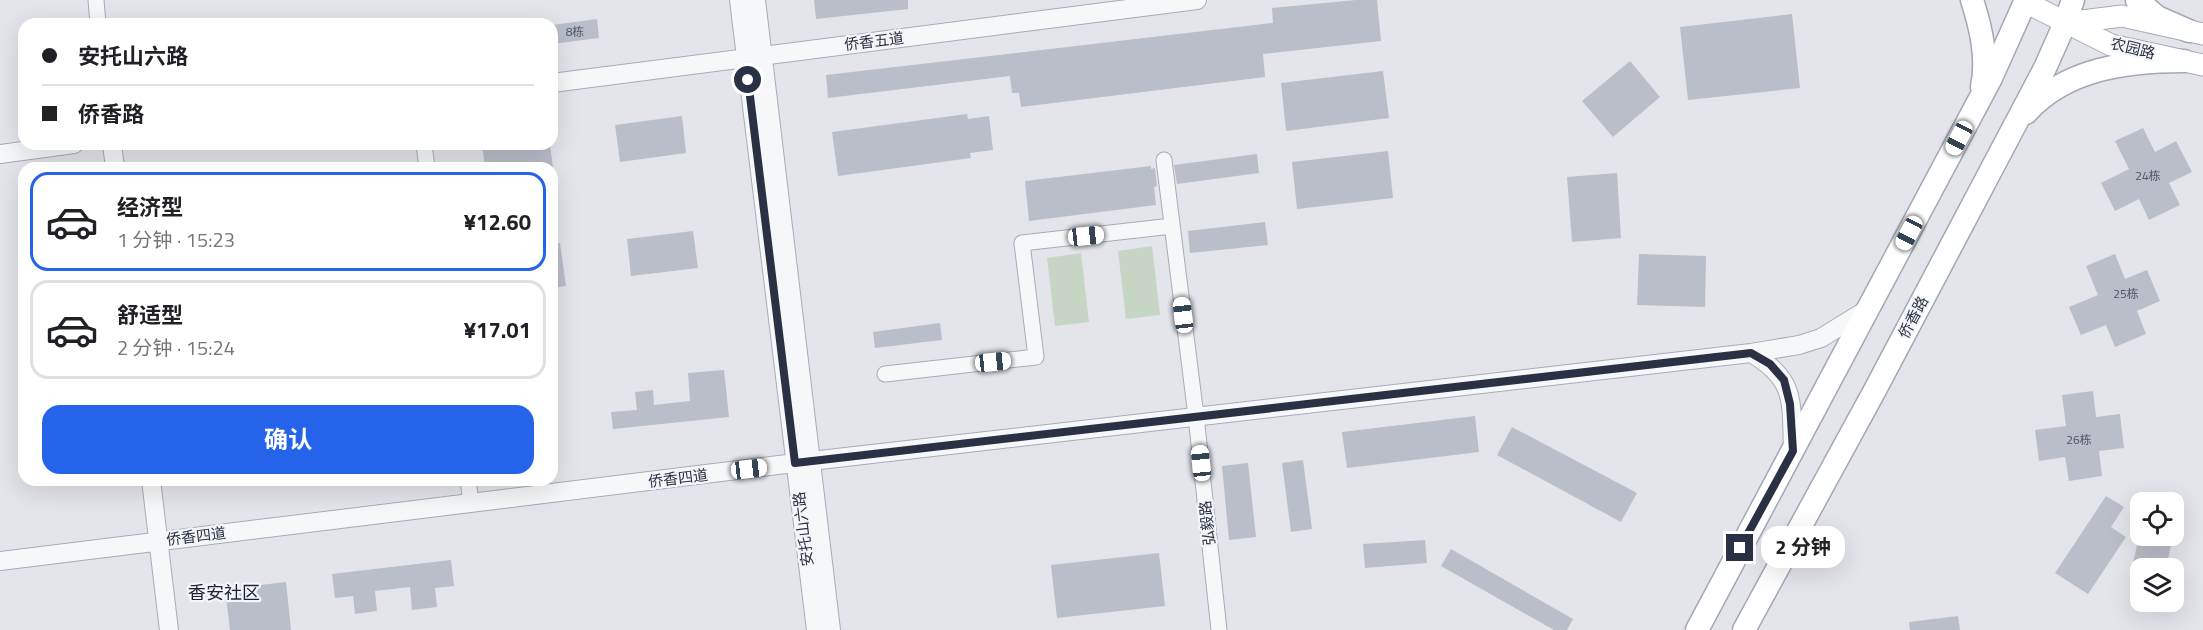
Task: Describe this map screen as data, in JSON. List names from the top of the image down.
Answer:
{
  "streets": {
    "main road": ["农园路", "侨香路"],
    "street": [
      "侨香五道",
      "侨香四道",
      "弘毅路",
      "安托山六路"
    ]
  },
  "crossings": [
    ["侨香五道", "安托山六路"],
    ["农园路", "侨香路"],
    ["侨香四道", "弘毅路"],
    ["侨香四道", "安托山六路"]
  ],
  "districts": ["香安社区"],
  "house_numbers": [
    "8栋",
    "24栋",
    "25栋",
    "26栋"
  ],
  "page": {
    "banner": ["安托山六路", "侨香路"],
    "list": [
      {
        "name": "经济型",
        "note": "1 分钟 · 15:23",
        "value": "¥12.60"
      },
      {
        "name": "舒适型",
        "note": "2 分钟 · 15:24",
        "value": "¥17.01"
      }
    ],
    "buttons": "确认",
    "bubble": "2 分钟"
  }
}
